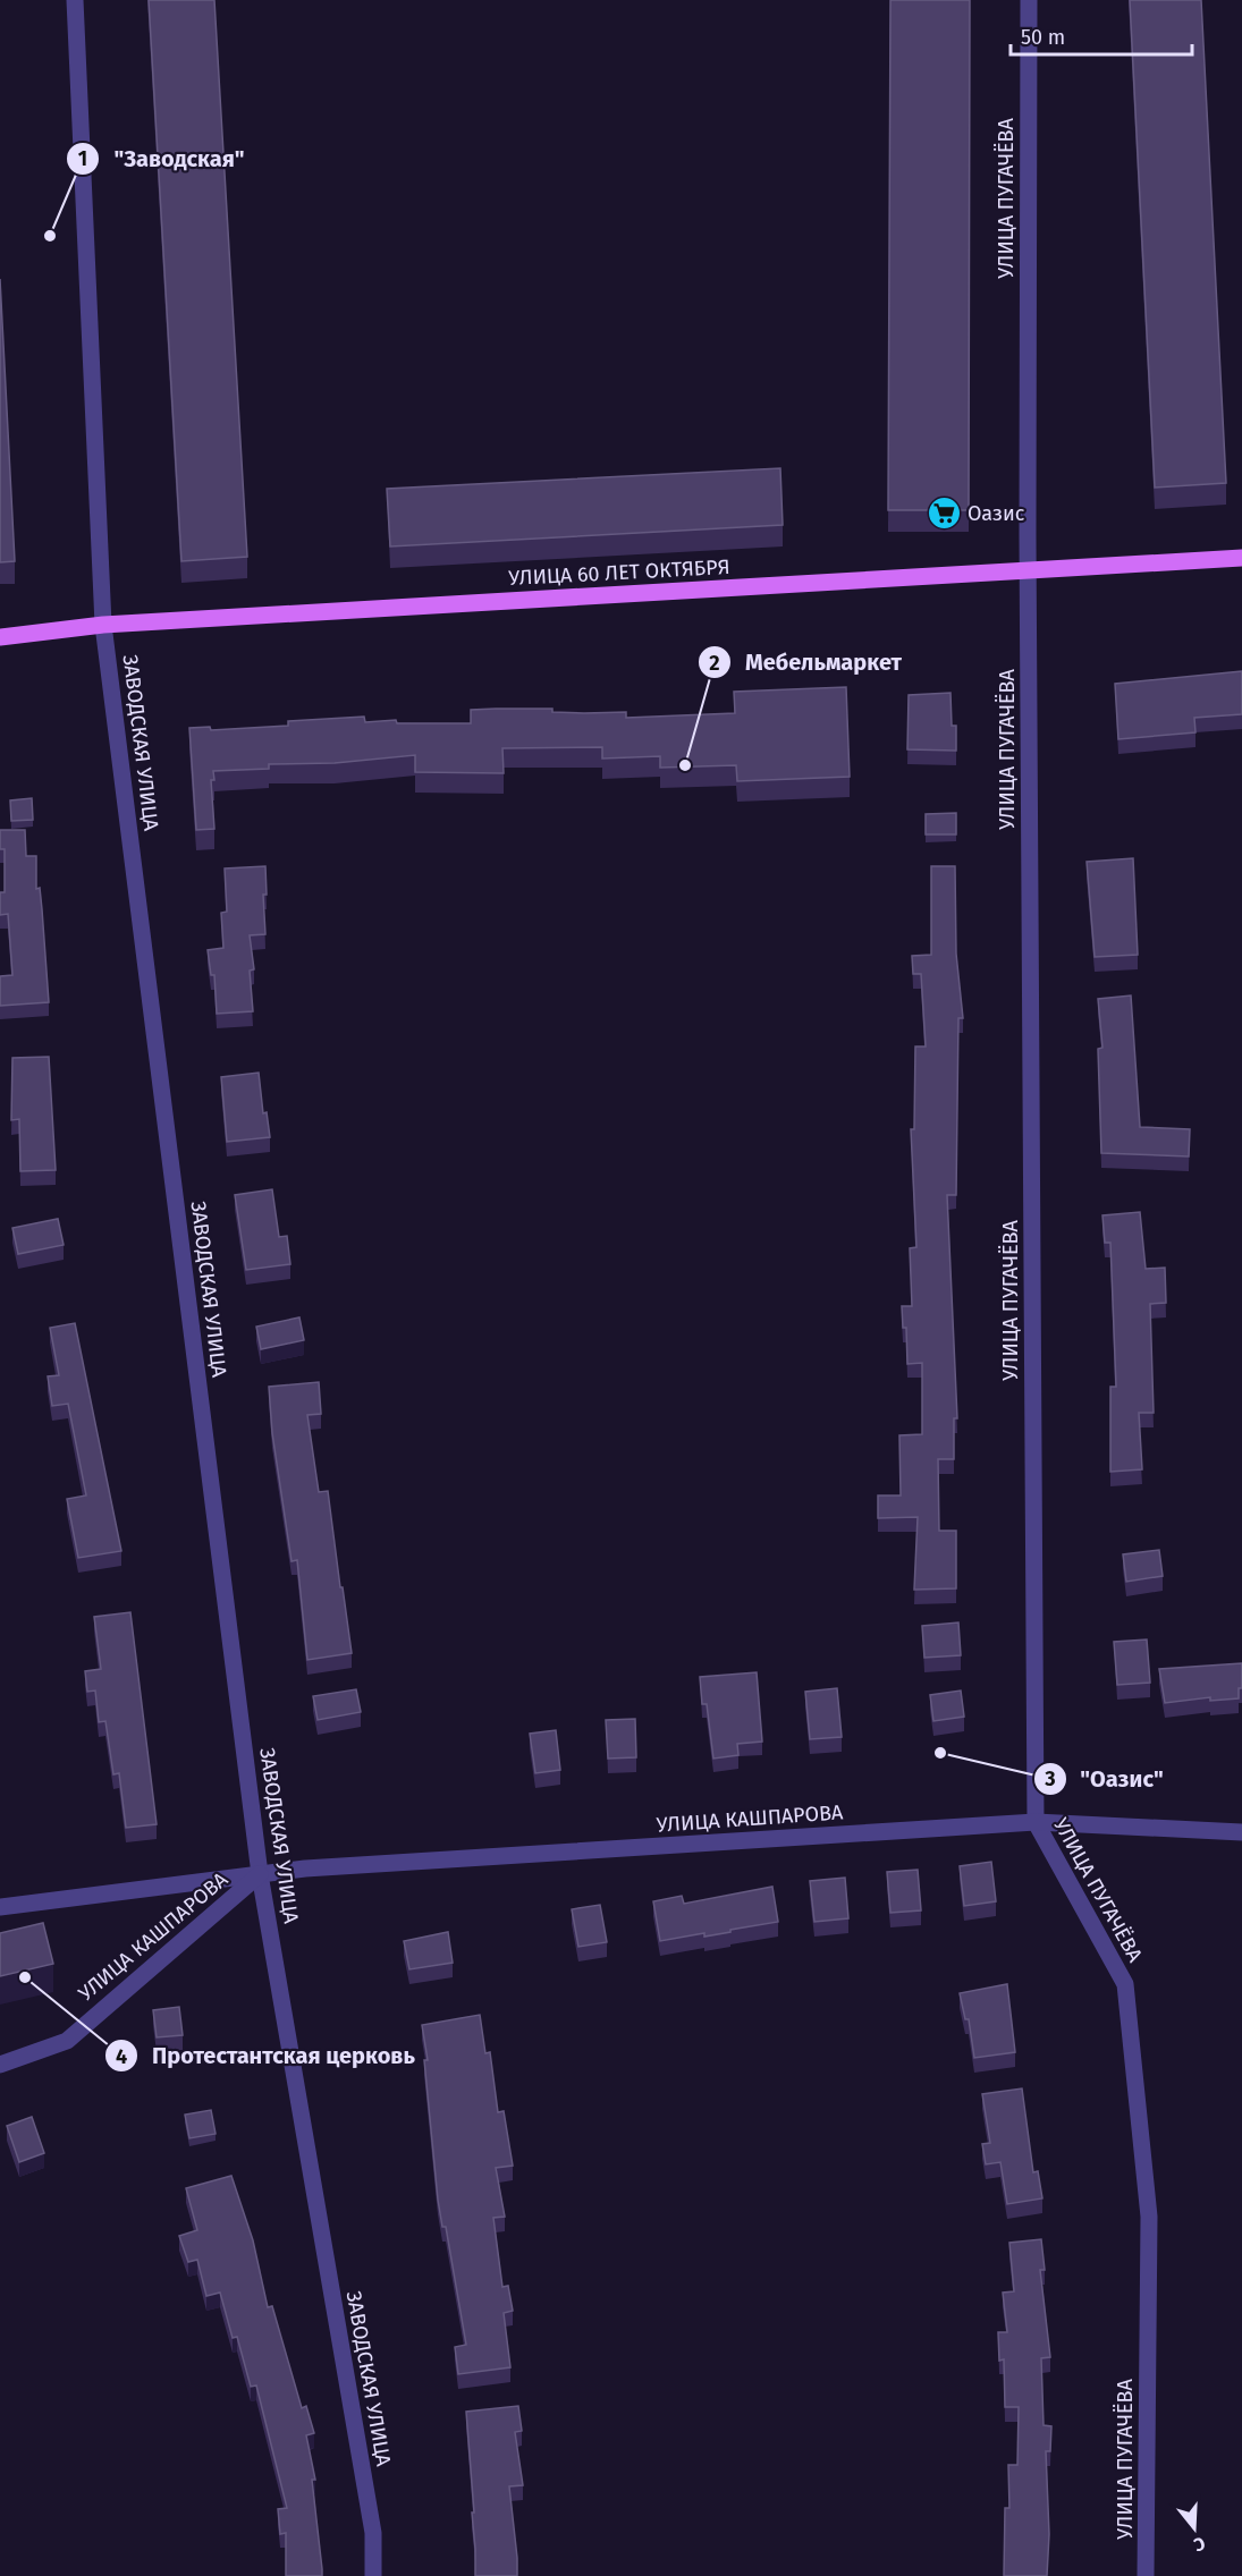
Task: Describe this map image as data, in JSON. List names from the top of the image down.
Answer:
{
  "streets": {
    "main road": ["УЛИЦА 60 ЛЕТ ОКТЯБРЯ"],
    "street": ["УЛИЦА ПУГАЧЁВА", "ЗАВОДСКАЯ УЛИЦА", "УЛИЦА КАШПАРОВА"]
  },
  "crossings": [
    ["УЛИЦА ПУГАЧЁВА", "УЛИЦА 60 ЛЕТ ОКТЯБРЯ"],
    ["УЛИЦА ПУГАЧЁВА", "УЛИЦА КАШПАРОВА"],
    ["УЛИЦА 60 ЛЕТ ОКТЯБРЯ", "ЗАВОДСКАЯ УЛИЦА"],
    ["ЗАВОДСКАЯ УЛИЦА", "УЛИЦА КАШПАРОВА"]
  ],
  "places": {
    "other": [
      "\"Заводская\"",
      "Мебельмаркет",
      "\"Оазис\"",
      "Протестантская церковь"
    ],
    "supermarket": ["Оазис"]
  },
  "scale_bar": "50 m",
  "north": "bottom"
}
